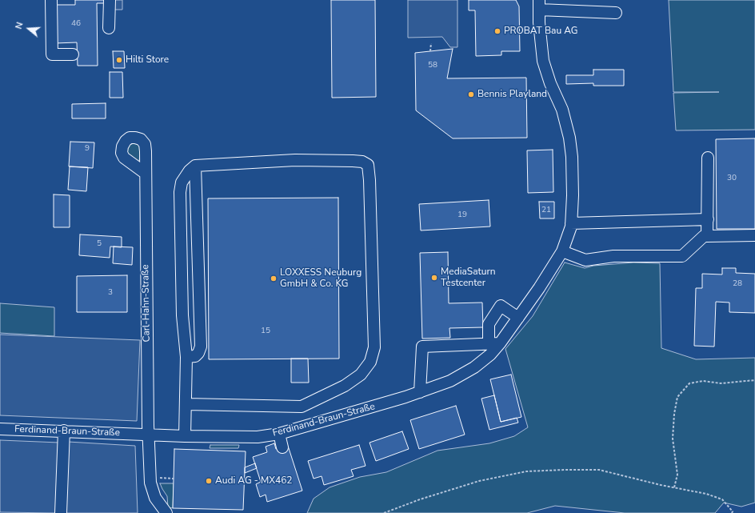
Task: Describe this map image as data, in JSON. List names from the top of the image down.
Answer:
{
  "streets": {
    "street": ["Carl-Hahn-Straße", "Ferdinand-Braun-Straße"]
  },
  "crossings": [
    ["Carl-Hahn-Straße", "Ferdinand-Braun-Straße"]
  ],
  "places": [
    "PROBAT Bau AG",
    "Hilti Store",
    "Bennis Playland",
    "MediaSaturn Testcenter",
    "LOXXESS Neuburg GmbH & Co. KG",
    "Audi AG - MX462"
  ],
  "house_numbers": [
    "46",
    "58",
    "9",
    "30",
    "21",
    "19",
    "5",
    "28",
    "3",
    "15"
  ],
  "north": "left"
}
